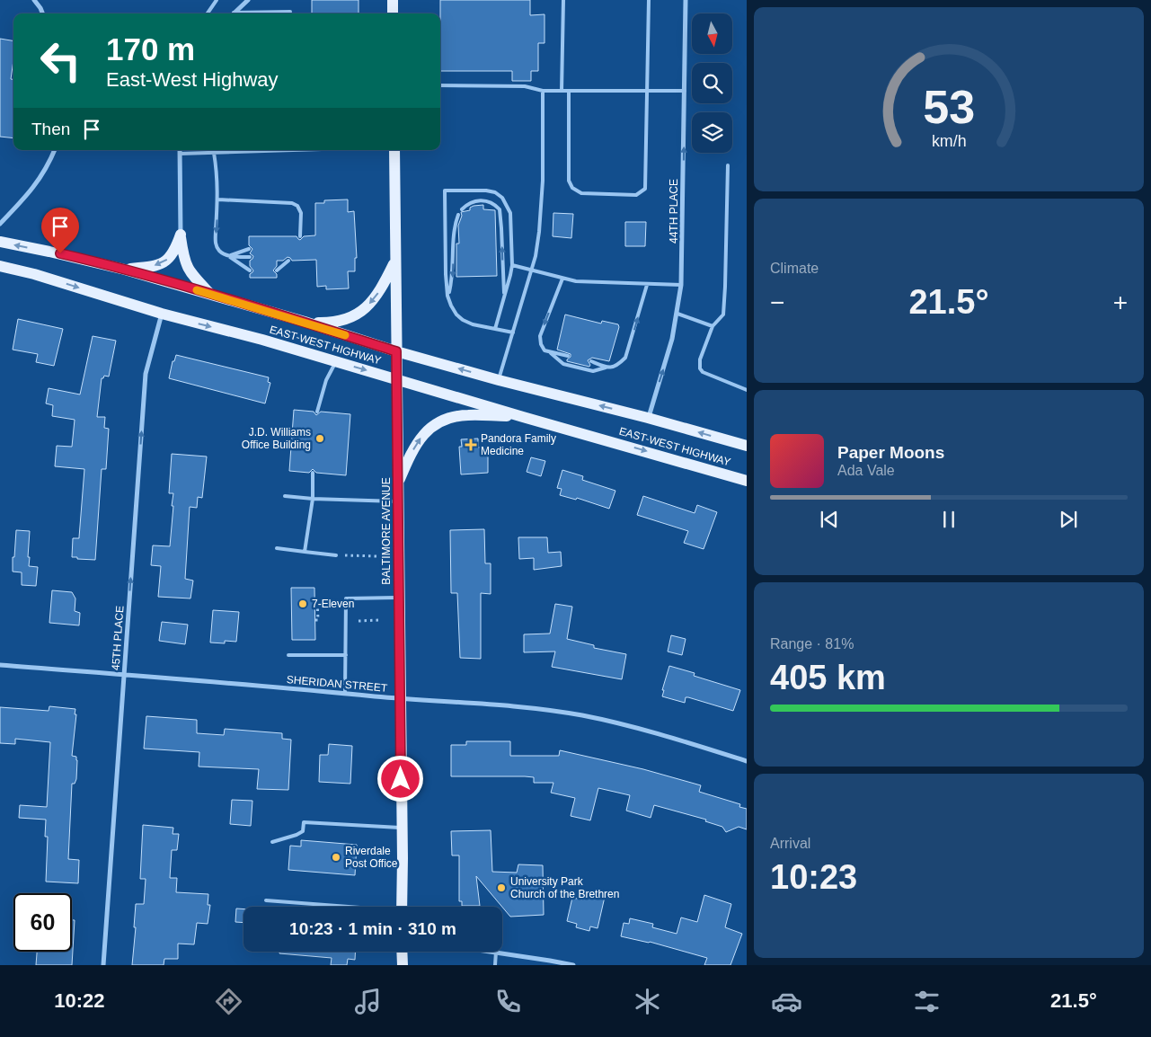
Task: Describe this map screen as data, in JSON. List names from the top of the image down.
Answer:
{
  "streets": {
    "main road": ["EAST-WEST HIGHWAY", "BALTIMORE AVENUE"],
    "street": ["44TH PLACE", "45TH PLACE", "SHERIDAN STREET"]
  },
  "crossings": [
    ["44TH PLACE", "EAST-WEST HIGHWAY"],
    ["EAST-WEST HIGHWAY", "BALTIMORE AVENUE"],
    ["EAST-WEST HIGHWAY", "45TH PLACE"],
    ["BALTIMORE AVENUE", "SHERIDAN STREET"],
    ["45TH PLACE", "SHERIDAN STREET"]
  ],
  "one_way": ["44TH PLACE", "45TH PLACE"],
  "places": {
    "other": [
      "J.D. Williams Office Building",
      "7-Eleven",
      "Riverdale Post Office",
      "University Park Church of the Brethren"
    ],
    "health": ["Pandora Family Medicine"]
  },
  "north": "bottom",
  "page": {
    "turn": ["170 m", "East-West Highway"],
    "then": "Then",
    "tile": [
      "Climate",
      ["Range · 81%", "405 km"],
      ["Arrival", "10:23"]
    ],
    "heat": ["−", "21.5°", "+"],
    "song": ["Paper Moons", "Ada Vale"],
    "limit": "60",
    "trip": "10:23 · 1 min · 310 m",
    "tabs": ["10:22", "21.5°"],
    "gauge": ["53", "km/h"]
  }
}
